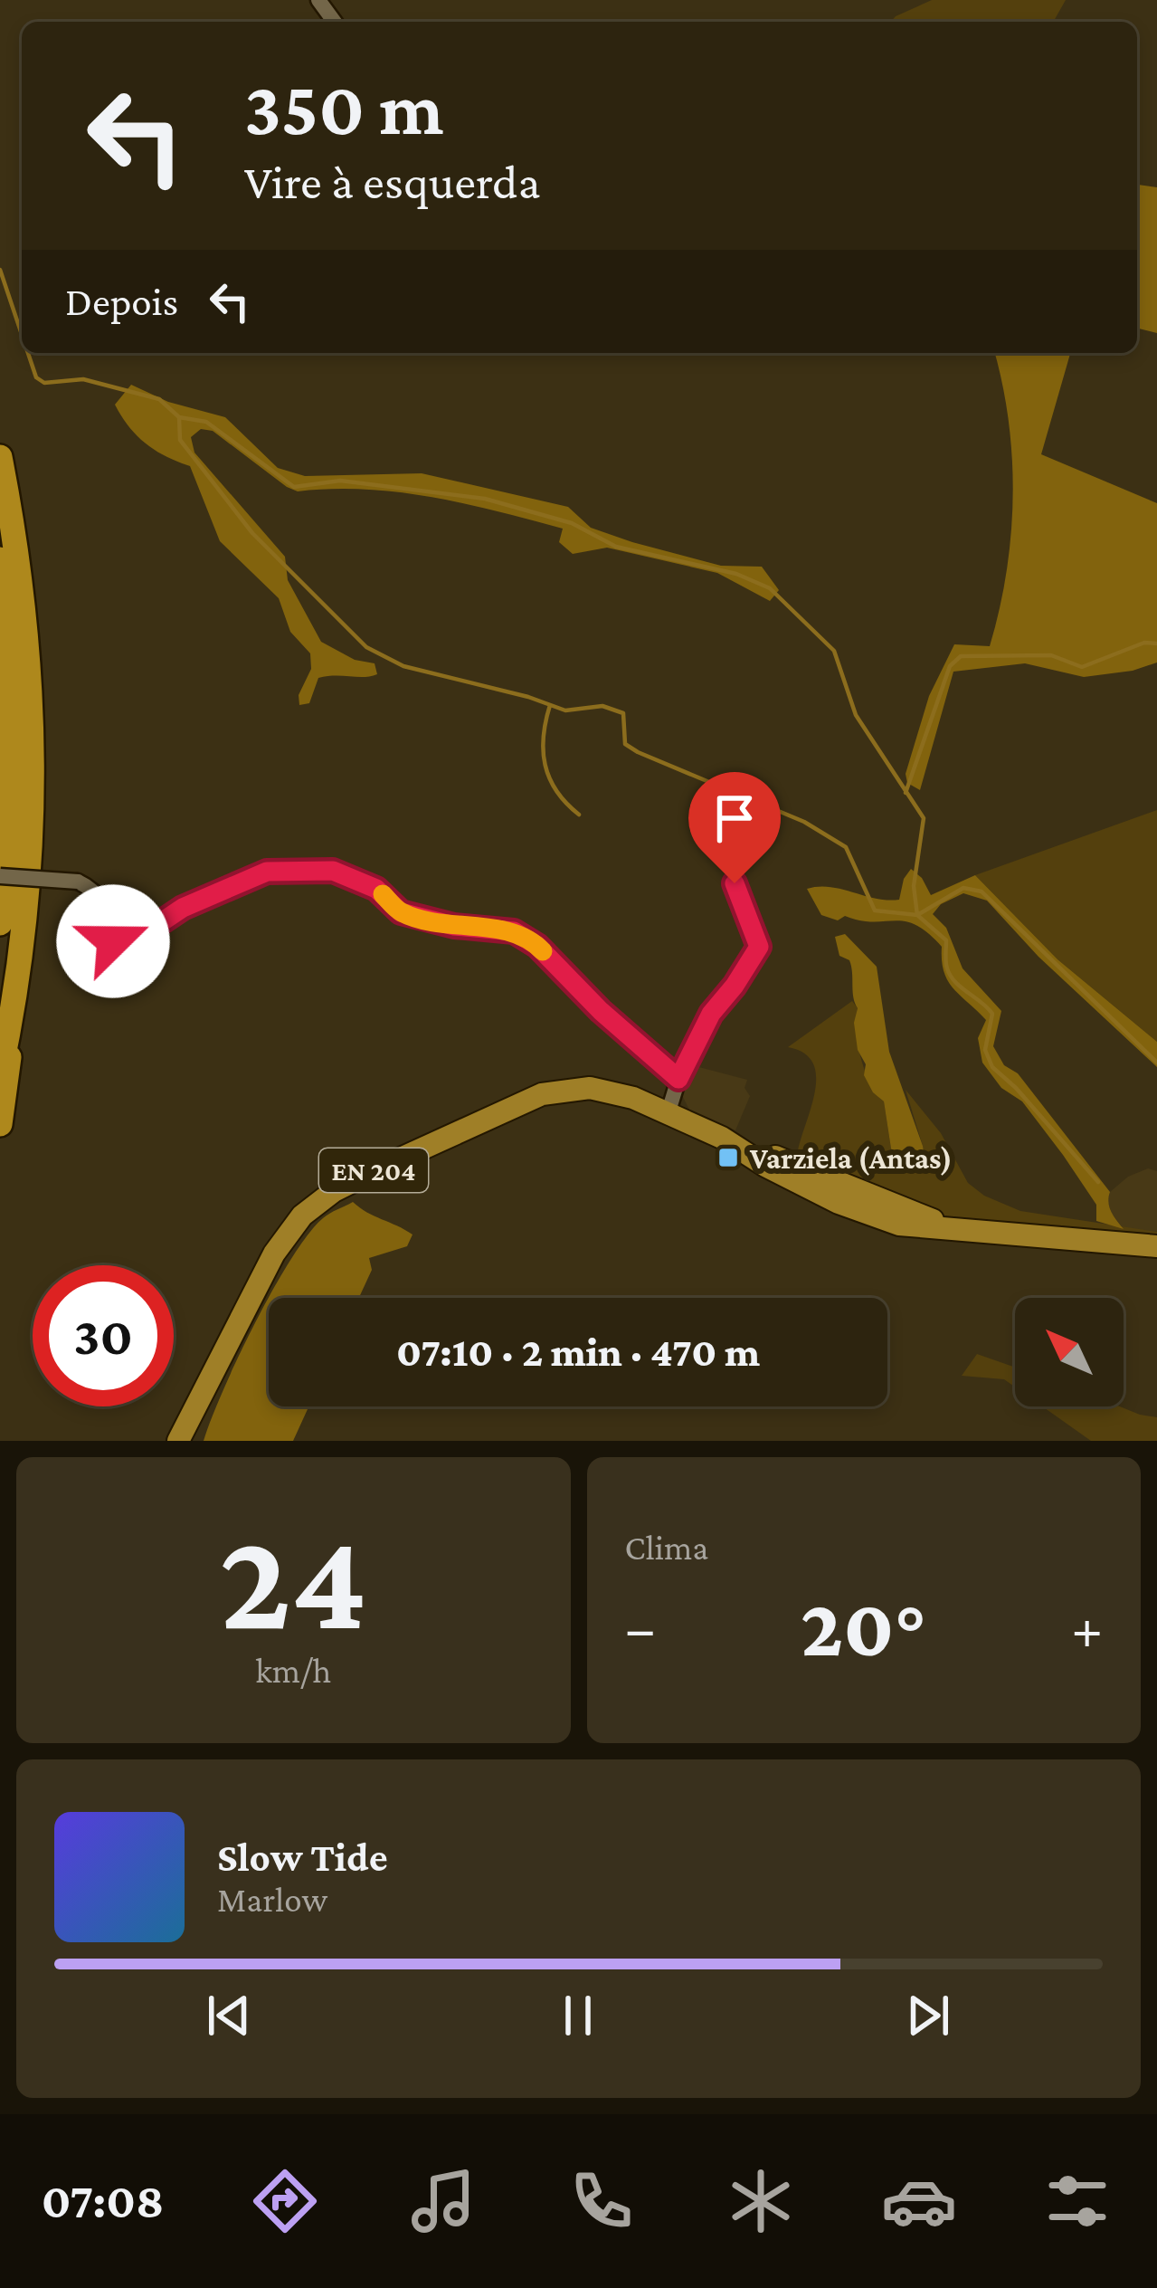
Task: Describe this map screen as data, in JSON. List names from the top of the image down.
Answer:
{
  "streets": {
    "main road": ["EN 204"]
  },
  "places": {
    "transit": ["Varziela (Antas)"]
  },
  "north": "top left",
  "page": {
    "turn": ["350 m", "Vire à esquerda"],
    "then": "Depois",
    "limit": "30",
    "trip": "07:10 · 2 min · 470 m",
    "tile": [
      ["24", "km/h"],
      "Clima"
    ],
    "heat": ["−", "20°", "+"],
    "song": ["Slow Tide", "Marlow"],
    "tabs": "07:08"
  }
}
